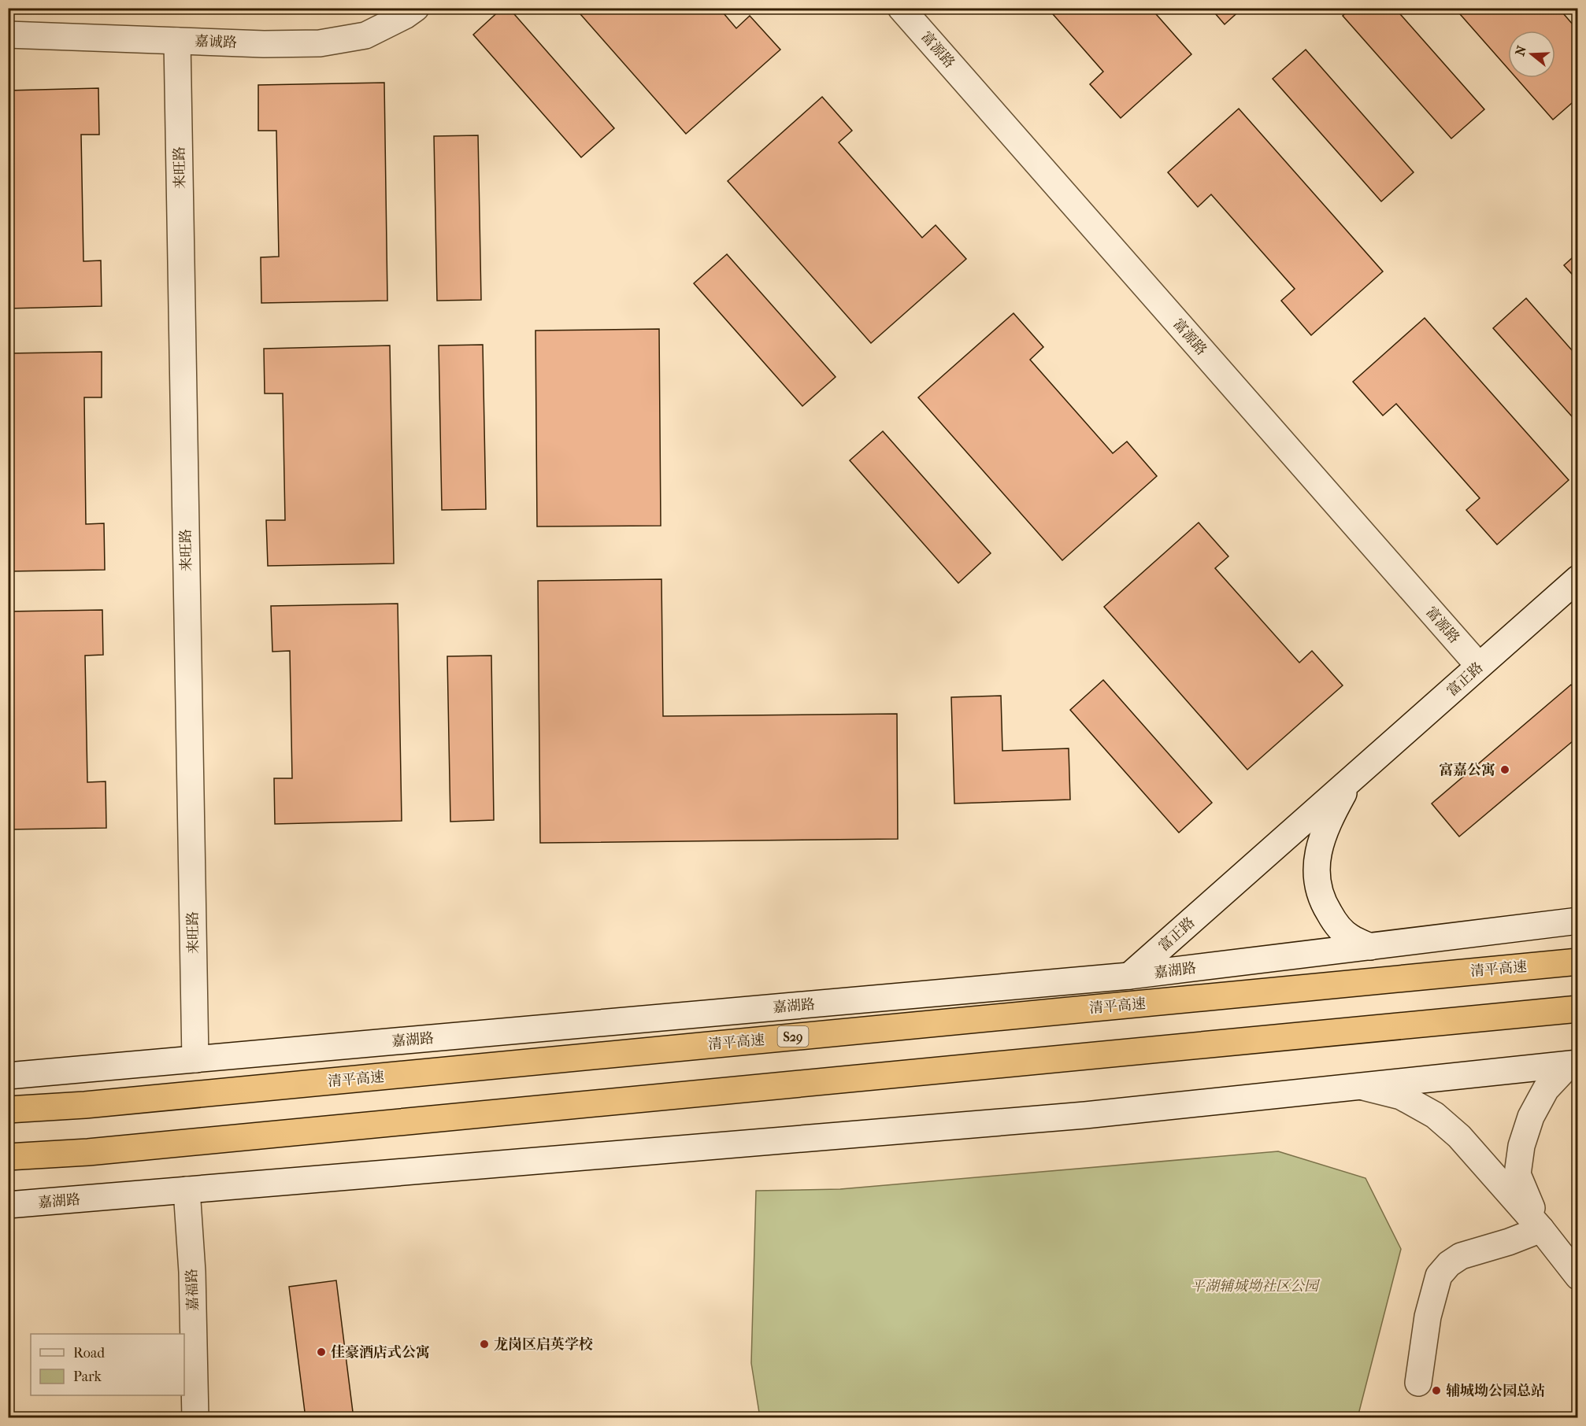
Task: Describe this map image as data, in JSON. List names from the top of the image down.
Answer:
{
  "streets": {
    "highway": ["清平高速", "S29"],
    "street": [
      "嘉诚路",
      "富源路",
      "来旺路",
      "富正路",
      "嘉湖路",
      "嘉福路"
    ]
  },
  "crossings": [
    ["嘉诚路", "来旺路"],
    ["富源路", "富正路"],
    ["来旺路", "嘉湖路"],
    ["富正路", "嘉湖路"],
    ["嘉湖路", "嘉福路"]
  ],
  "parks": ["平湖辅城坳社区公园"],
  "places": [
    "富嘉公寓",
    "龙岗区启英学校",
    "佳豪酒店式公寓",
    "辅城坳公园总站"
  ],
  "legend": ["Road", "Park"],
  "north": "left"
}
